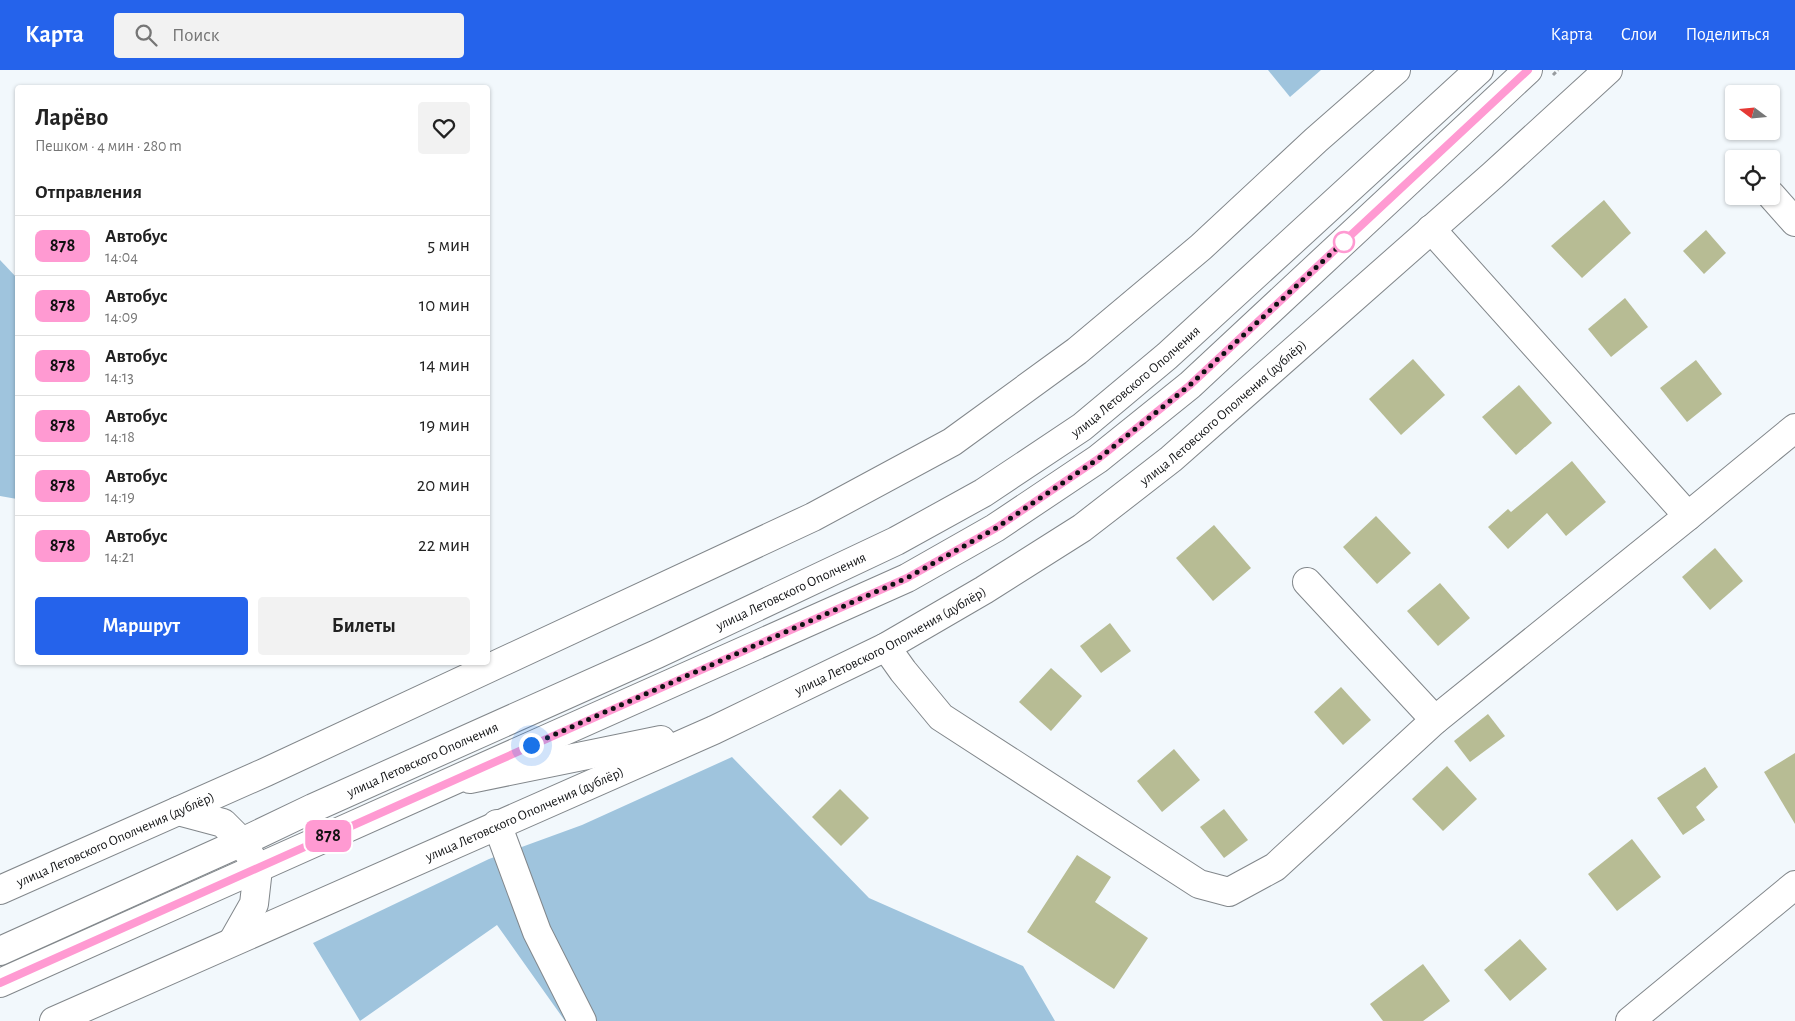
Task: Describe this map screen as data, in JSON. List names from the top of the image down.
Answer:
{
  "streets": {
    "street": ["улица Летовского Ополчения", "улица Летовского Ополчения (дублёр)"]
  },
  "lines": ["bus line 878"],
  "north": "left",
  "page": {
    "header": "Карта",
    "search": "Поиск",
    "nav": ["Карта", "Слои", "Поделиться"],
    "on_map": "878",
    "heading": [
      ["Ларёво", "Пешком · 4 мин · 280 m"],
      "Отправления"
    ],
    "list": [
      {
        "mark": "878",
        "name": "Автобус",
        "note": "14:04",
        "value": "5 мин"
      },
      {
        "mark": "878",
        "name": "Автобус",
        "note": "14:09",
        "value": "10 мин"
      },
      {
        "mark": "878",
        "name": "Автобус",
        "note": "14:13",
        "value": "14 мин"
      },
      {
        "mark": "878",
        "name": "Автобус",
        "note": "14:18",
        "value": "19 мин"
      },
      {
        "mark": "878",
        "name": "Автобус",
        "note": "14:19",
        "value": "20 мин"
      },
      {
        "mark": "878",
        "name": "Автобус",
        "note": "14:21",
        "value": "22 мин"
      }
    ],
    "buttons": ["Маршрут", "Билеты"]
  }
}
